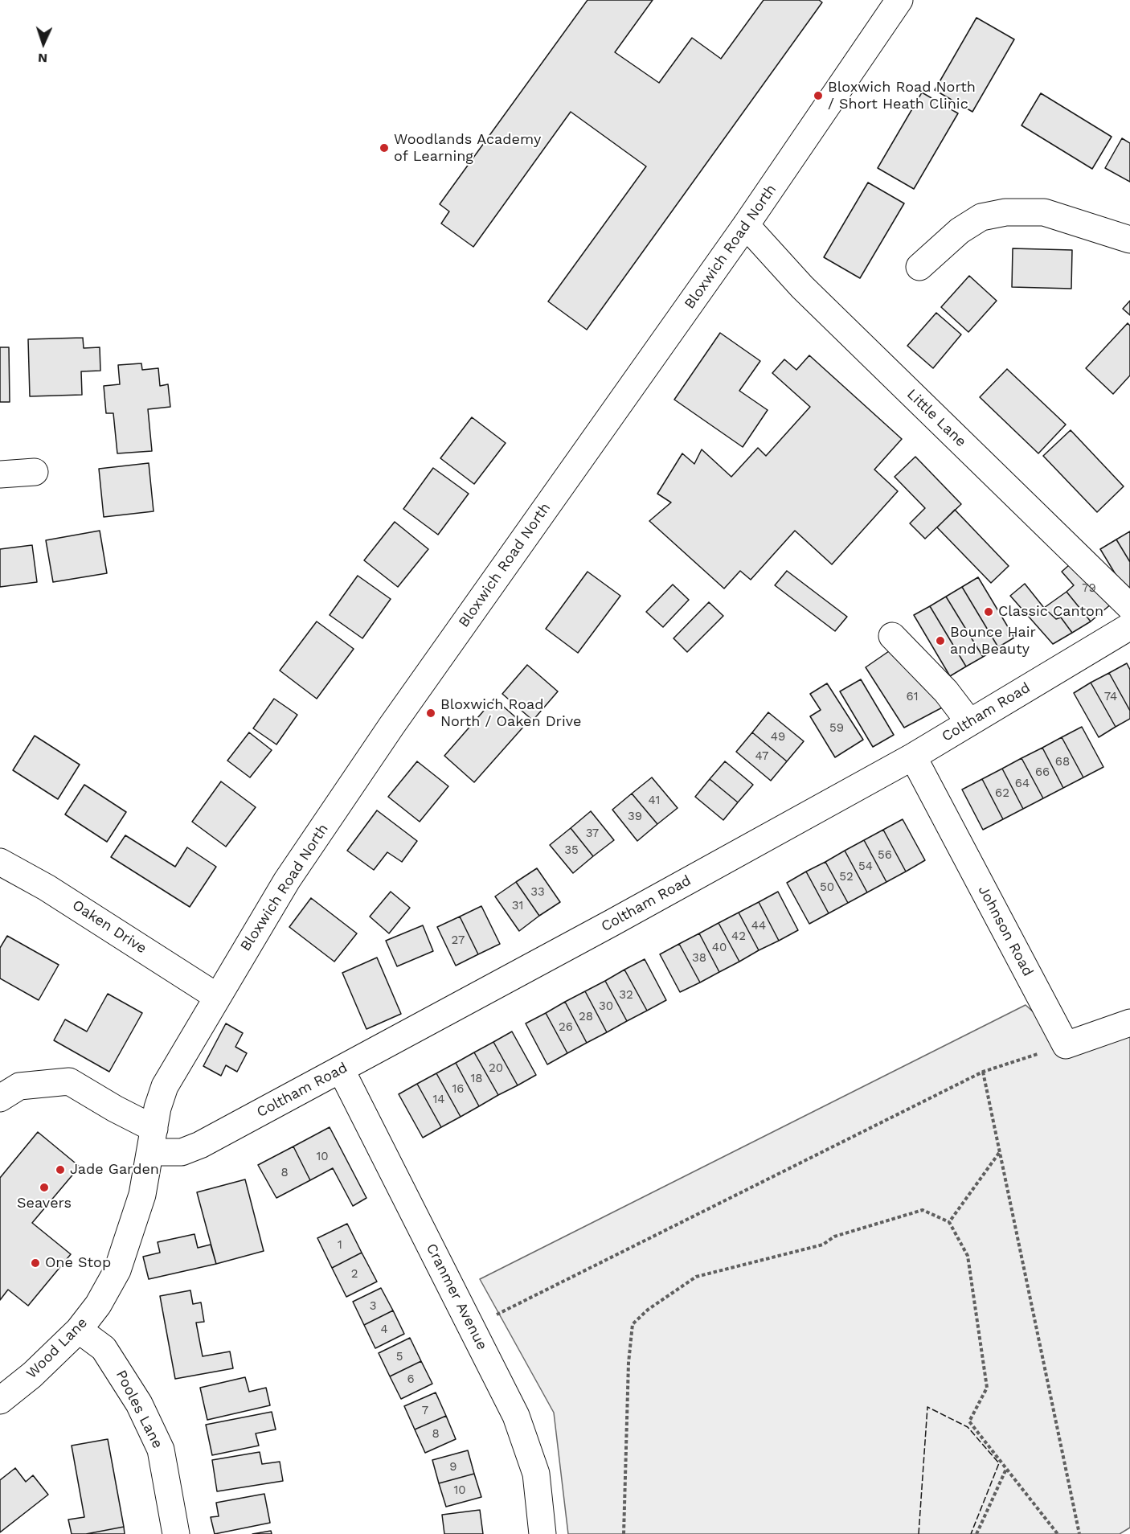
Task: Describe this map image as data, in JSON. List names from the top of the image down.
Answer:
{
  "streets": {
    "street": [
      "Bloxwich Road North",
      "Little Lane",
      "Coltham Road",
      "Oaken Drive",
      "Johnson Road",
      "Cranmer Avenue",
      "Wood Lane",
      "Pooles Lane"
    ]
  },
  "crossings": [
    ["Bloxwich Road North", "Little Lane"],
    ["Bloxwich Road North", "Coltham Road"],
    ["Bloxwich Road North", "Oaken Drive"],
    ["Bloxwich Road North", "Wood Lane"],
    ["Coltham Road", "Johnson Road"],
    ["Coltham Road", "Cranmer Avenue"],
    ["Coltham Road", "Wood Lane"],
    ["Wood Lane", "Pooles Lane"]
  ],
  "places": [
    "Bloxwich Road North / Short Heath Clinic",
    "Woodlands Academy of Learning",
    "Classic Canton",
    "Bounce Hair and Beauty",
    "Bloxwich Road North / Oaken Drive",
    "Jade Garden",
    "Seavers",
    "One Stop"
  ],
  "house_numbers": [
    "79",
    "61",
    "74",
    "59",
    "49",
    "47",
    "68",
    "66",
    "64",
    "62",
    "41",
    "39",
    "37",
    "35",
    "56",
    "54",
    "52",
    "50",
    "33",
    "31",
    "44",
    "42",
    "27",
    "40",
    "38",
    "32",
    "30",
    "28",
    "26",
    "20",
    "18",
    "16",
    "14",
    "10",
    "8",
    "1",
    "2",
    "3",
    "4",
    "5",
    "6",
    "7",
    "8",
    "9",
    "10"
  ],
  "north": "bottom"
}
